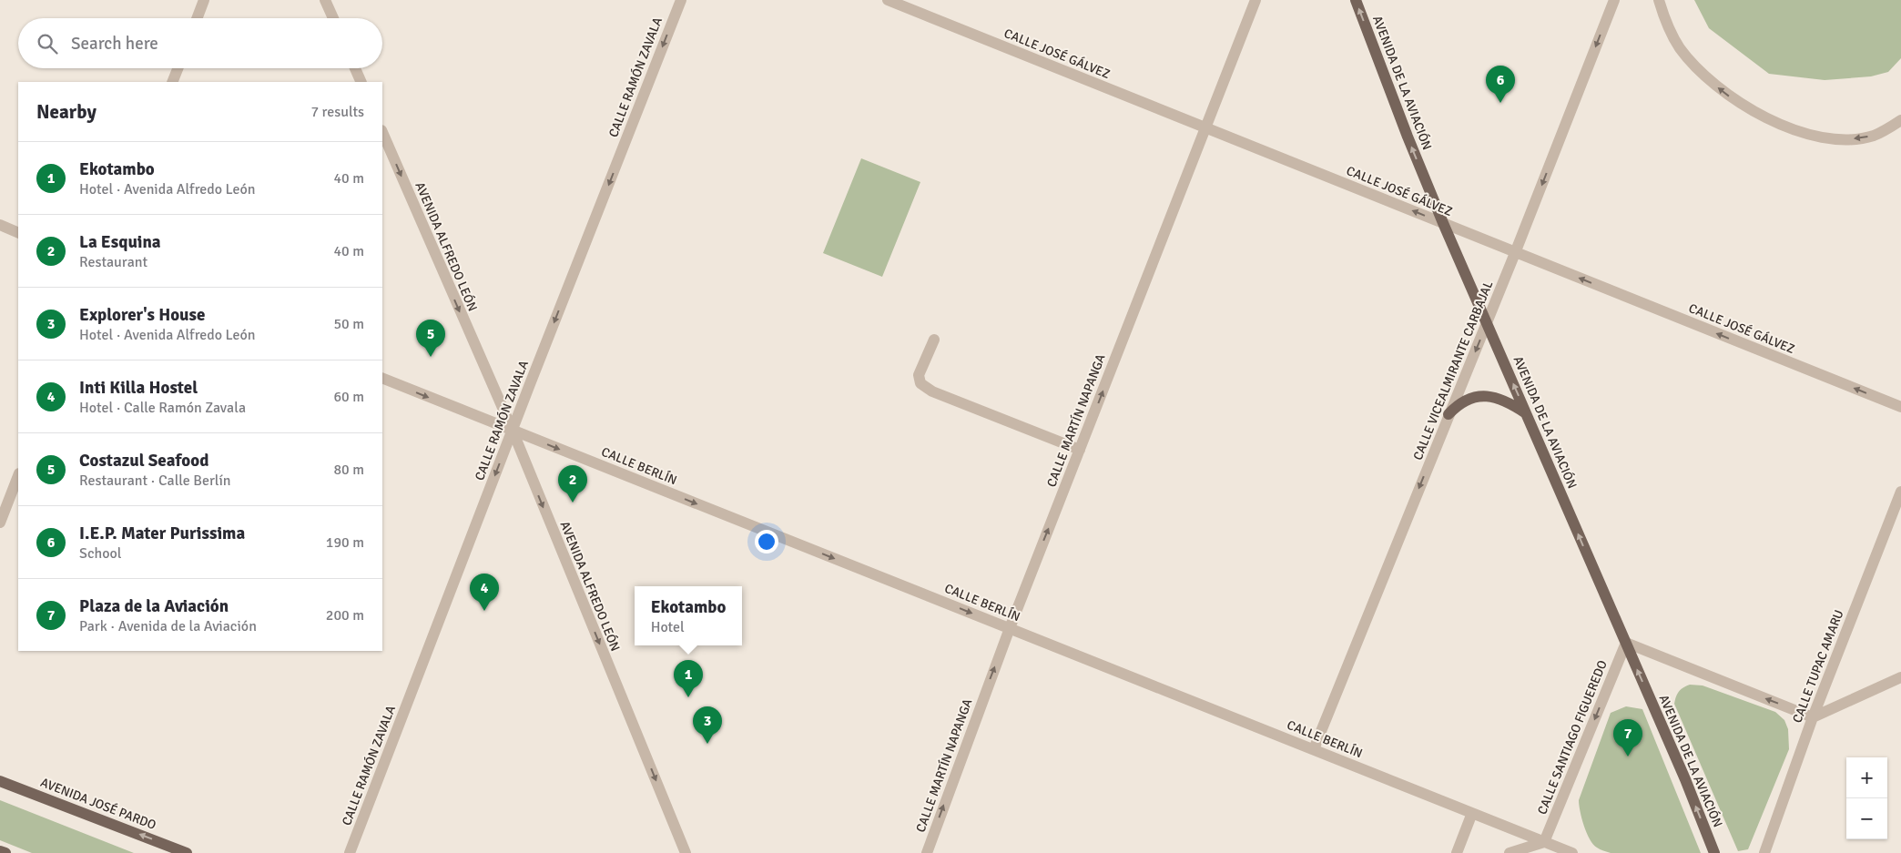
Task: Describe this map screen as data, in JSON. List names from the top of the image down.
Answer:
{
  "streets": {
    "main road": ["AVENIDA DE LA AVIACIÓN", "AVENIDA JOSÉ PARDO"],
    "street": [
      "CALLE JOSÉ GÁLVEZ",
      "CALLE RAMÓN ZAVALA",
      "AVENIDA ALFREDO LEÓN",
      "CALLE VICEALMIRANTE CARBAJAL",
      "CALLE MARTÍN NAPANGA",
      "CALLE BERLÍN",
      "CALLE TUPAC AMARU",
      "CALLE SANTIAGO FIGUEREDO"
    ]
  },
  "crossings": [
    ["CALLE JOSÉ GÁLVEZ", "AVENIDA DE LA AVIACIÓN"],
    ["CALLE JOSÉ GÁLVEZ", "CALLE VICEALMIRANTE CARBAJAL"],
    ["CALLE JOSÉ GÁLVEZ", "CALLE MARTÍN NAPANGA"],
    ["CALLE RAMÓN ZAVALA", "AVENIDA ALFREDO LEÓN"],
    ["CALLE RAMÓN ZAVALA", "CALLE BERLÍN"],
    ["AVENIDA DE LA AVIACIÓN", "CALLE VICEALMIRANTE CARBAJAL"],
    ["AVENIDA DE LA AVIACIÓN", "CALLE SANTIAGO FIGUEREDO"],
    ["AVENIDA ALFREDO LEÓN", "CALLE BERLÍN"],
    ["CALLE VICEALMIRANTE CARBAJAL", "CALLE BERLÍN"],
    ["CALLE MARTÍN NAPANGA", "CALLE BERLÍN"],
    ["CALLE BERLÍN", "CALLE SANTIAGO FIGUEREDO"]
  ],
  "one_way": [
    "CALLE JOSÉ GÁLVEZ",
    "CALLE RAMÓN ZAVALA",
    "AVENIDA DE LA AVIACIÓN",
    "AVENIDA ALFREDO LEÓN",
    "CALLE VICEALMIRANTE CARBAJAL",
    "CALLE MARTÍN NAPANGA",
    "CALLE BERLÍN",
    "CALLE SANTIAGO FIGUEREDO",
    "AVENIDA JOSÉ PARDO"
  ],
  "page": {
    "search": "Search here",
    "pins": [
      "6",
      "5",
      "2",
      "4",
      "1",
      "3",
      "7"
    ],
    "heading": ["Nearby", "7 results"],
    "list": [
      {
        "mark": "1",
        "name": "Ekotambo",
        "note": "Hotel · Avenida Alfredo León",
        "value": "40 m"
      },
      {
        "mark": "2",
        "name": "La Esquina",
        "note": "Restaurant",
        "value": "40 m"
      },
      {
        "mark": "3",
        "name": "Explorer's House",
        "note": "Hotel · Avenida Alfredo León",
        "value": "50 m"
      },
      {
        "mark": "4",
        "name": "Inti Killa Hostel",
        "note": "Hotel · Calle Ramón Zavala",
        "value": "60 m"
      },
      {
        "mark": "5",
        "name": "Costazul Seafood",
        "note": "Restaurant · Calle Berlín",
        "value": "80 m"
      },
      {
        "mark": "6",
        "name": "I.E.P. Mater Purissima",
        "note": "School",
        "value": "190 m"
      },
      {
        "mark": "7",
        "name": "Plaza de la Aviación",
        "note": "Park · Avenida de la Aviación",
        "value": "200 m"
      }
    ],
    "popup": ["Ekotambo", "Hotel"],
    "map_buttons": ["+", "−"]
  }
}
